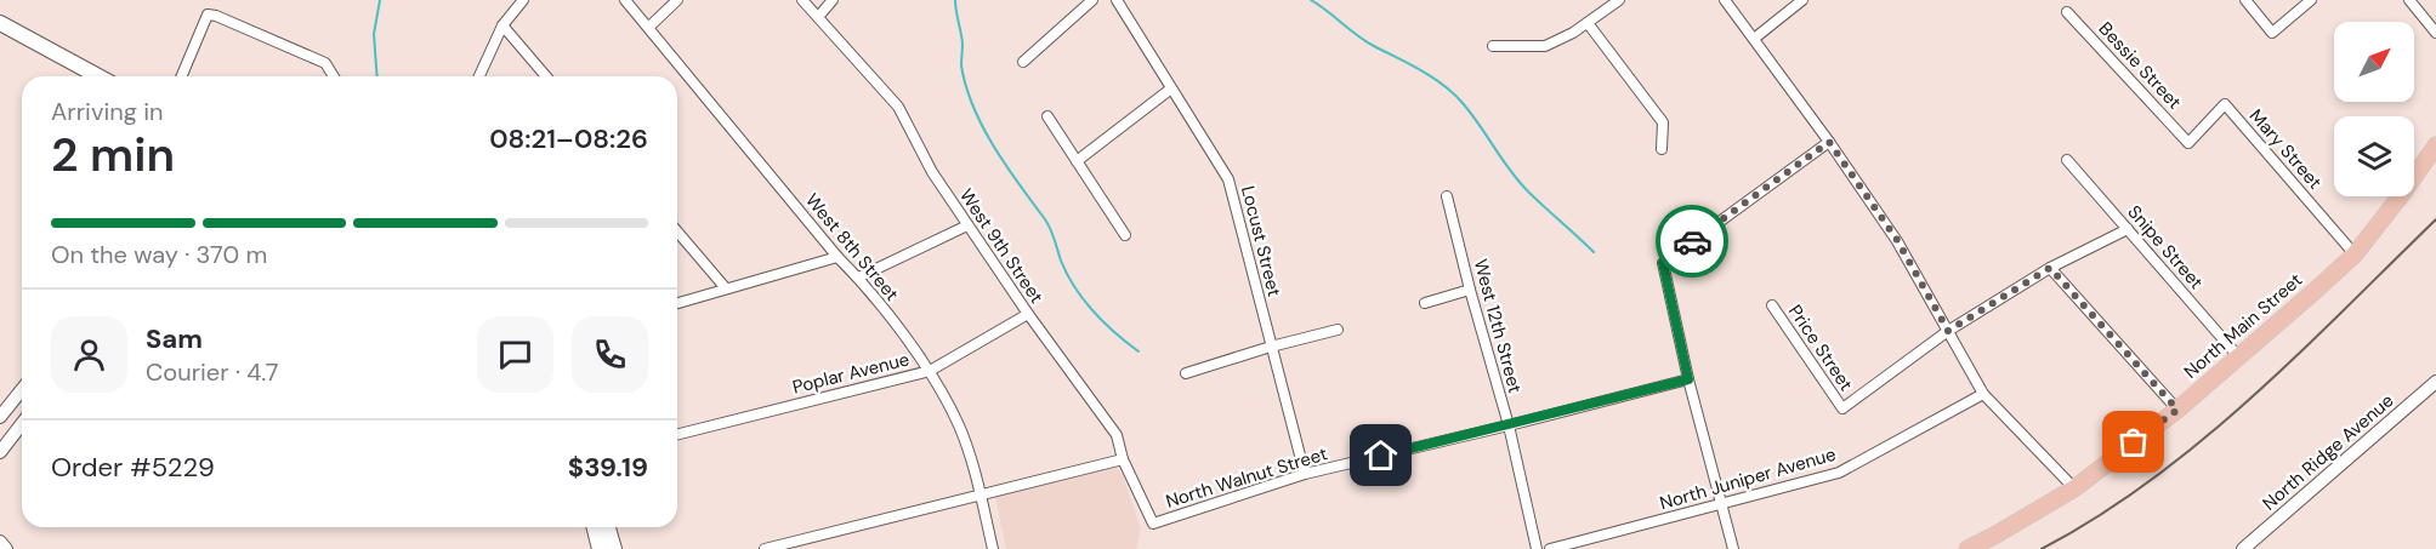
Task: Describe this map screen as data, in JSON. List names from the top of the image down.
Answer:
{
  "streets": {
    "main road": ["North Main Street"],
    "street": [
      "Bessie Street",
      "Mary Street",
      "Locust Street",
      "West 9th Street",
      "West 8th Street",
      "Snipe Street",
      "West 12th Street",
      "Price Street",
      "Poplar Avenue",
      "North Ridge Avenue",
      "North Walnut Street",
      "North Juniper Avenue"
    ]
  },
  "crossings": [
    ["Bessie Street", "Mary Street"],
    ["Mary Street", "North Main Street"],
    ["Locust Street", "North Walnut Street"],
    ["West 9th Street", "Poplar Avenue"],
    ["West 9th Street", "North Walnut Street"],
    ["West 8th Street", "Poplar Avenue"],
    ["Snipe Street", "North Main Street"],
    ["West 12th Street", "North Walnut Street"]
  ],
  "north": "top right",
  "page": {
    "heading": ["2 min", "Arriving in", "08:21–08:26"],
    "panel": [
      "Sam",
      "Courier · 4.7",
      "Order #5229",
      "$39.19"
    ],
    "bar": "On the way · 370 m"
  }
}
